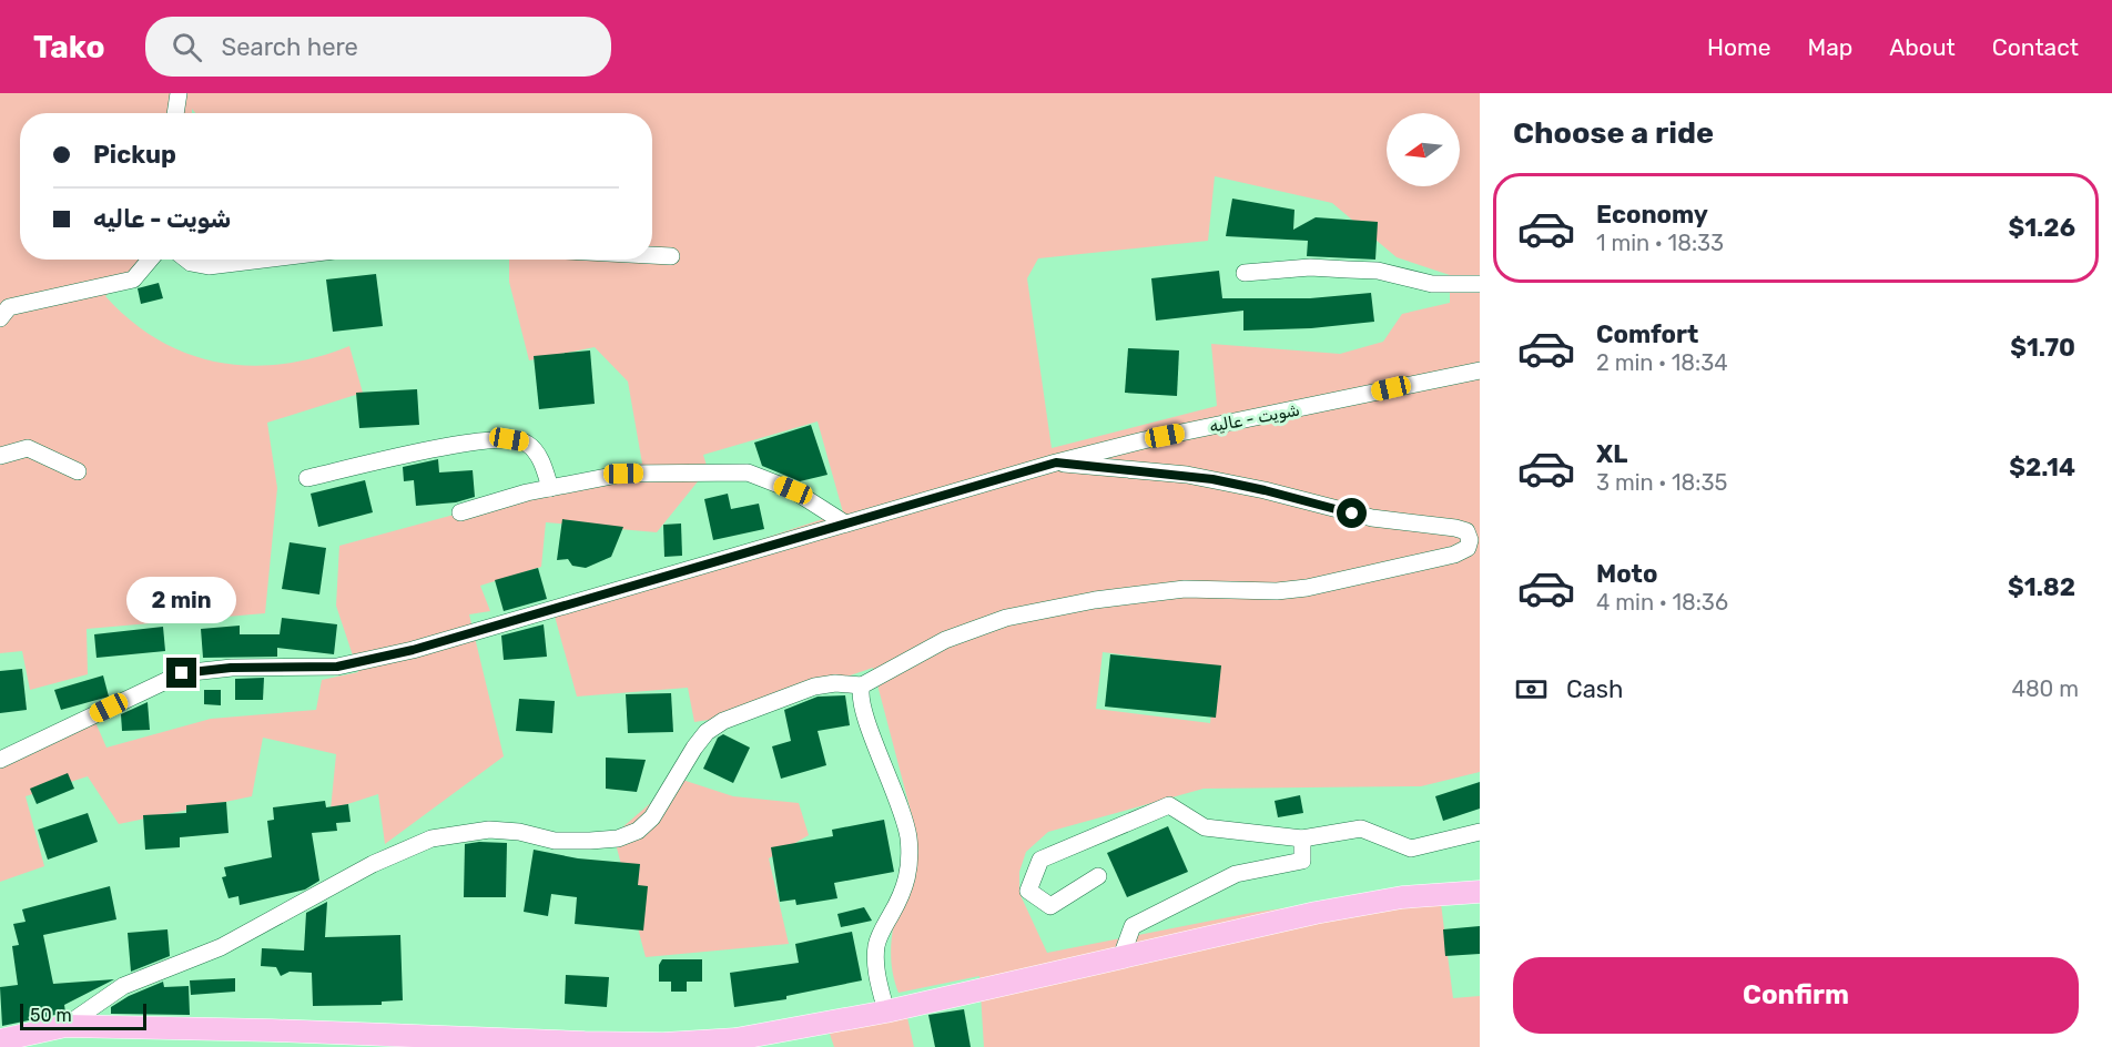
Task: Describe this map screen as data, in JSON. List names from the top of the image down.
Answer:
{
  "streets": {
    "street": ["شويت - عاليه"]
  },
  "scale_bar": "50 m",
  "north": "left",
  "page": {
    "header": "Tako",
    "search": "Search here",
    "nav": [
      "Home",
      "Map",
      "About",
      "Contact"
    ],
    "heading": "Choose a ride",
    "banner": ["Pickup", "شويت - عاليه"],
    "list": [
      {
        "name": "Economy",
        "note": "1 min · 18:33",
        "value": "$1.26"
      },
      {
        "name": "Comfort",
        "note": "2 min · 18:34",
        "value": "$1.70"
      },
      {
        "name": "XL",
        "note": "3 min · 18:35",
        "value": "$2.14"
      },
      {
        "name": "Moto",
        "note": "4 min · 18:36",
        "value": "$1.82"
      }
    ],
    "bubble": "2 min",
    "pay": ["Cash", "480 m"],
    "buttons": "Confirm",
    "scale": "50 m"
  }
}
